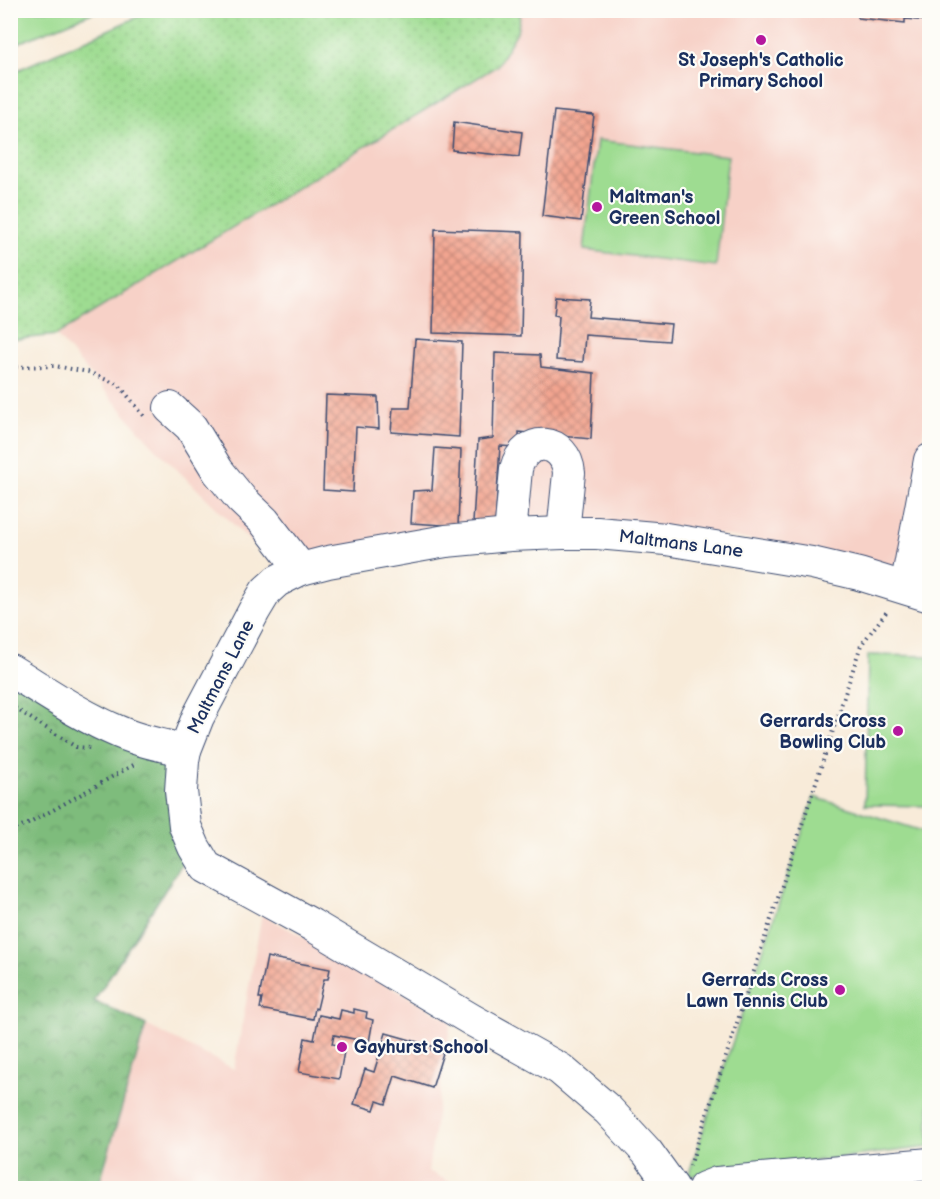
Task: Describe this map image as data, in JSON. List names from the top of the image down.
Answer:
{
  "streets": {
    "street": ["Maltmans Lane"]
  },
  "places": [
    "St Joseph's Catholic Primary School",
    "Maltman's Green School",
    "Gerrards Cross Bowling Club",
    "Gerrards Cross Lawn Tennis Club",
    "Gayhurst School"
  ]
}
